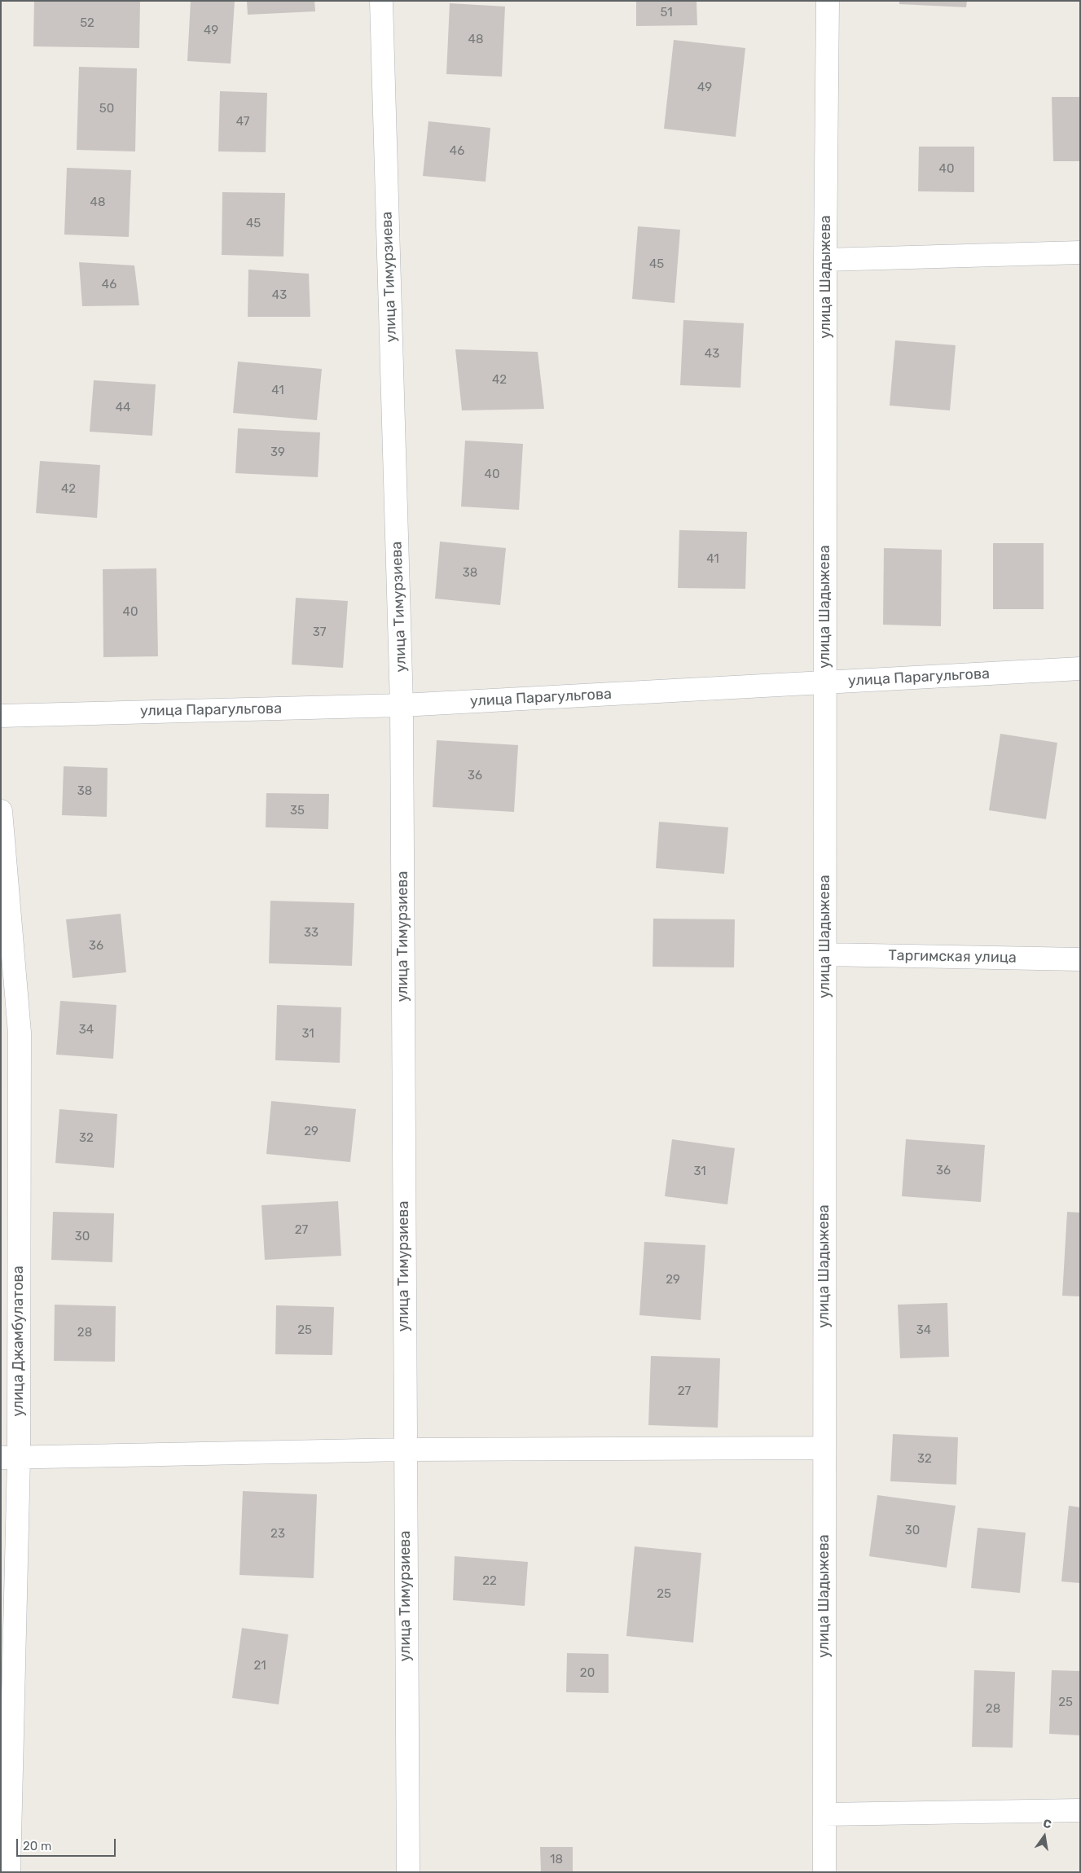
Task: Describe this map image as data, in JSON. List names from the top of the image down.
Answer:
{
  "streets": {
    "street": [
      "улица Тимурзиева",
      "улица Шадыжева",
      "улица Парагульгова",
      "Таргимская улица",
      "улица Джамбулатова"
    ]
  },
  "crossings": [
    ["улица Тимурзиева", "улица Парагульгова"],
    ["улица Шадыжева", "улица Парагульгова"],
    ["улица Шадыжева", "Таргимская улица"]
  ],
  "house_numbers": [
    "51",
    "52",
    "49",
    "48",
    "49",
    "50",
    "47",
    "46",
    "40",
    "48",
    "45",
    "45",
    "46",
    "43",
    "43",
    "42",
    "41",
    "44",
    "39",
    "40",
    "42",
    "41",
    "38",
    "40",
    "37",
    "36",
    "38",
    "35",
    "33",
    "36",
    "34",
    "31",
    "29",
    "32",
    "36",
    "31",
    "27",
    "30",
    "29",
    "25",
    "34",
    "28",
    "27",
    "32",
    "30",
    "23",
    "22",
    "25",
    "21",
    "20",
    "25",
    "28",
    "18"
  ],
  "scale_bar": "20 m",
  "north": "top"
}
